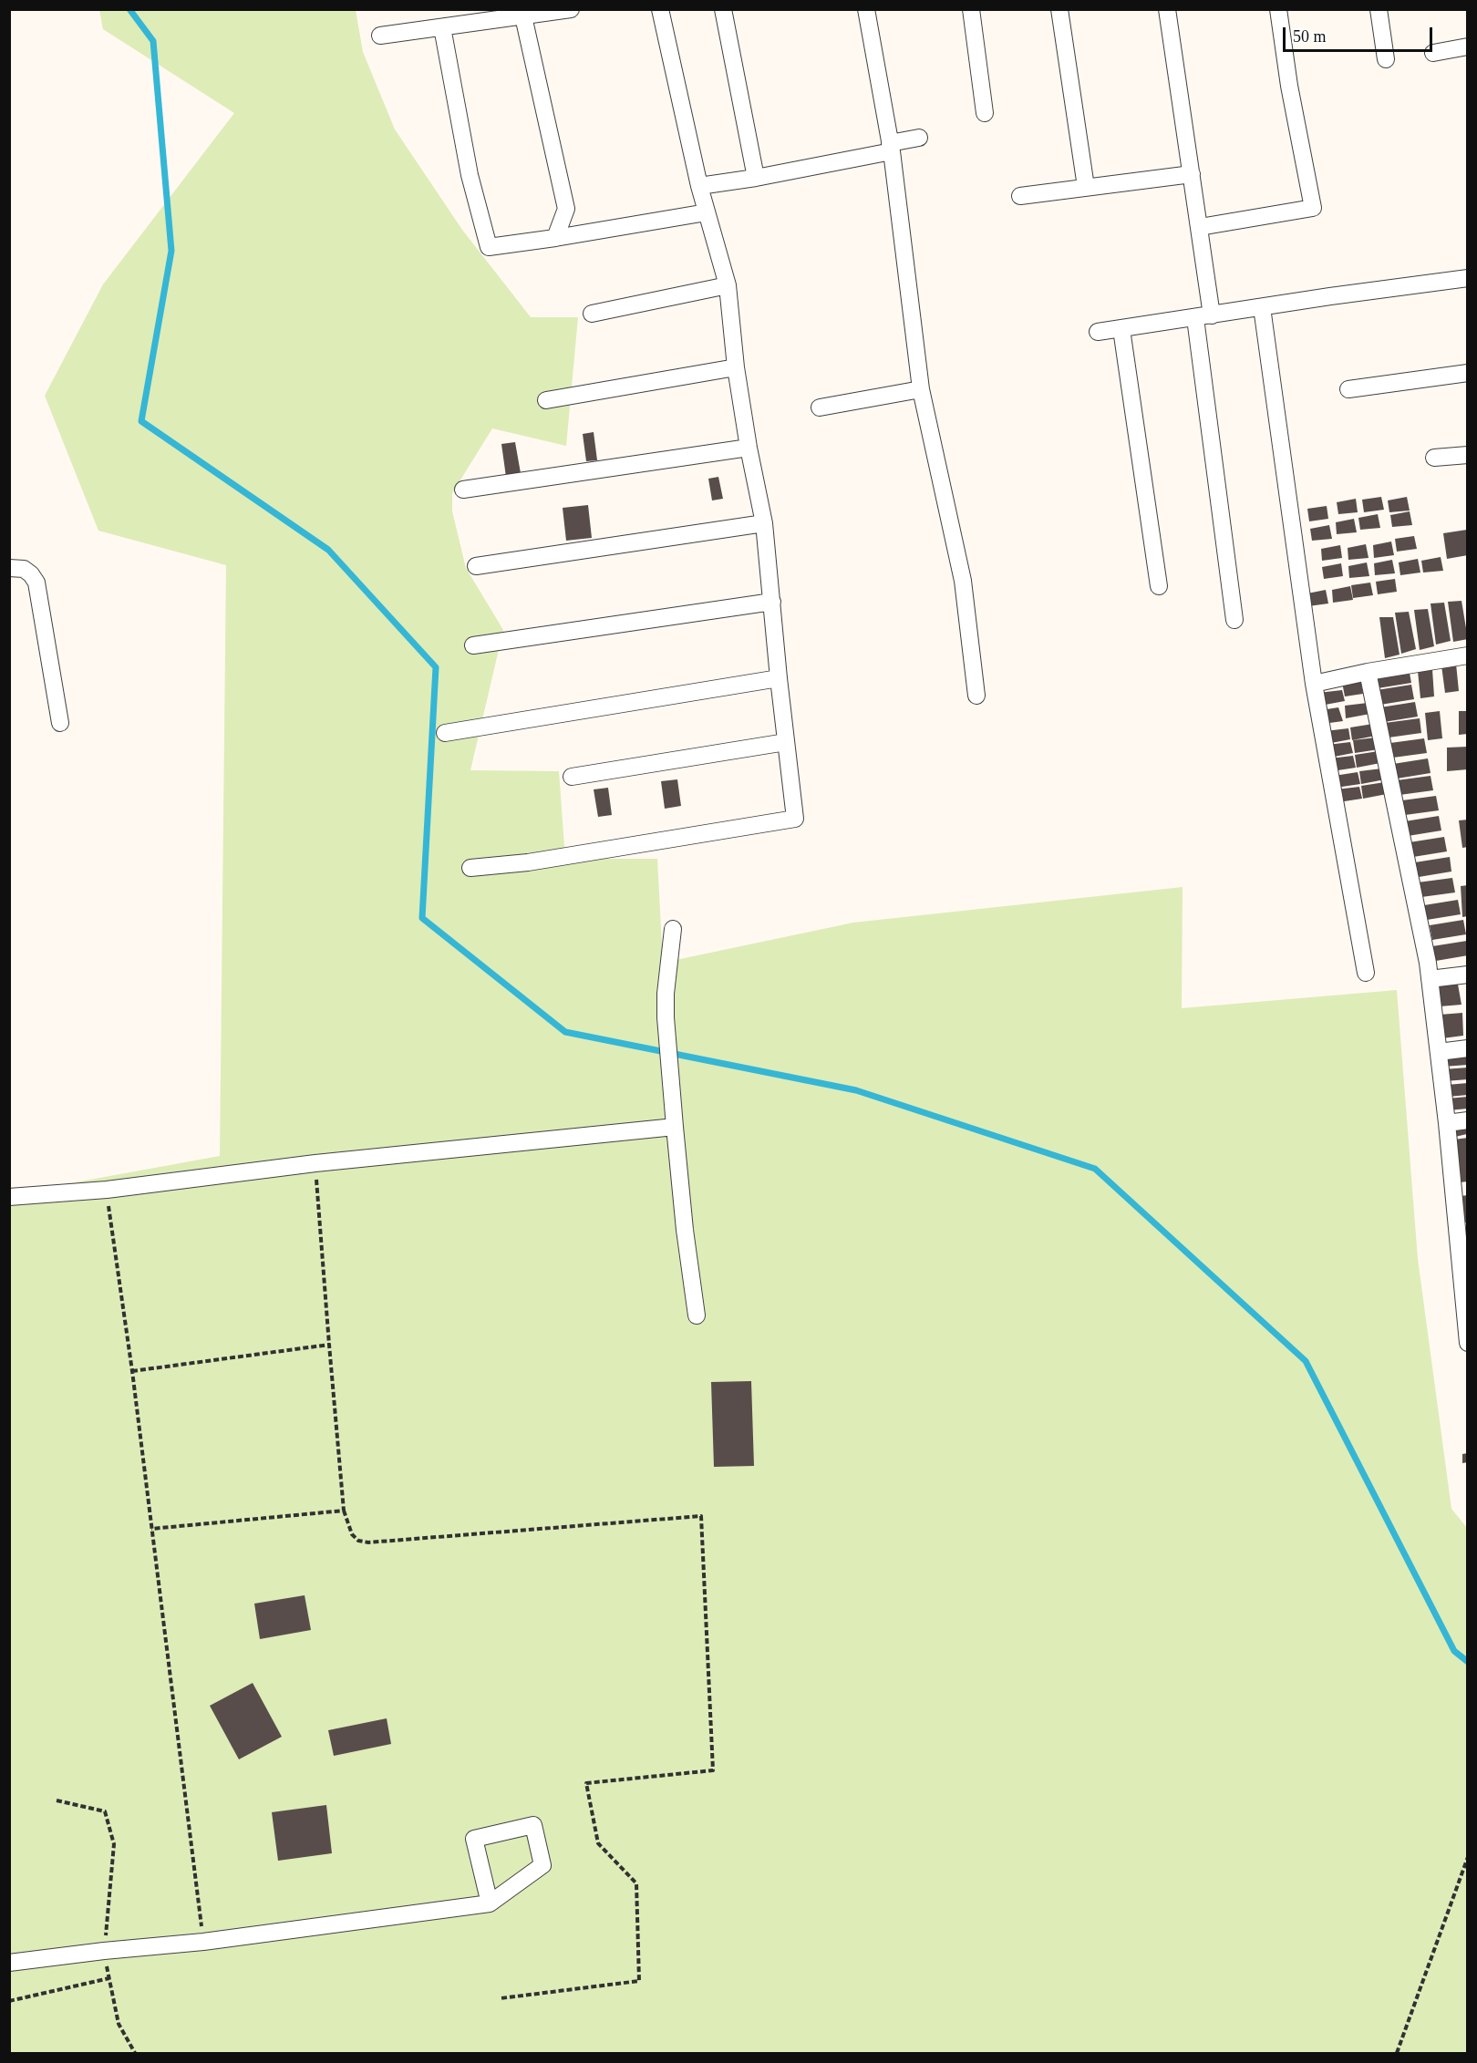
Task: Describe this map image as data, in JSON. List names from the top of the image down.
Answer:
{
  "scale_bar": "50 m"
}
